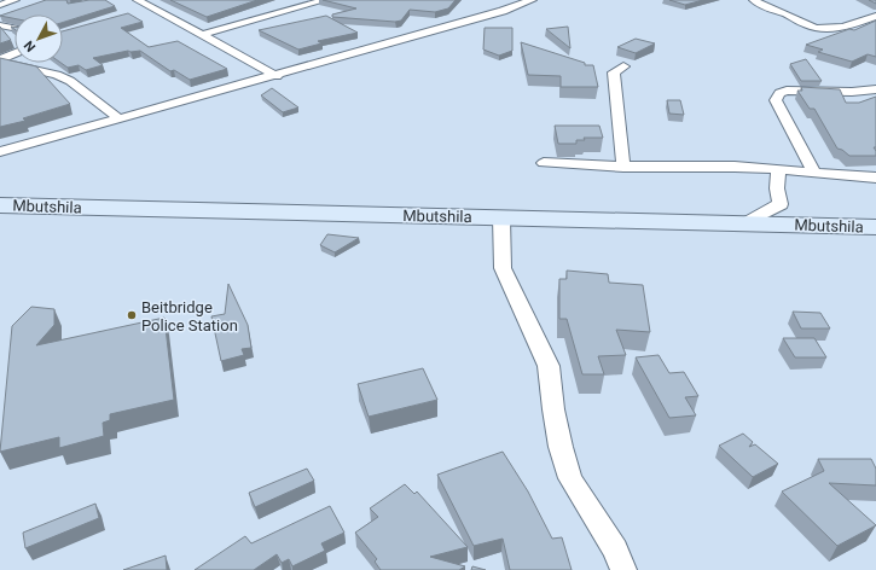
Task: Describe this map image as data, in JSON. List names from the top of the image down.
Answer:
{
  "streets": {
    "street": ["Mbutshila"]
  },
  "places": ["Beitbridge Police Station"],
  "north": "bottom left"
}
